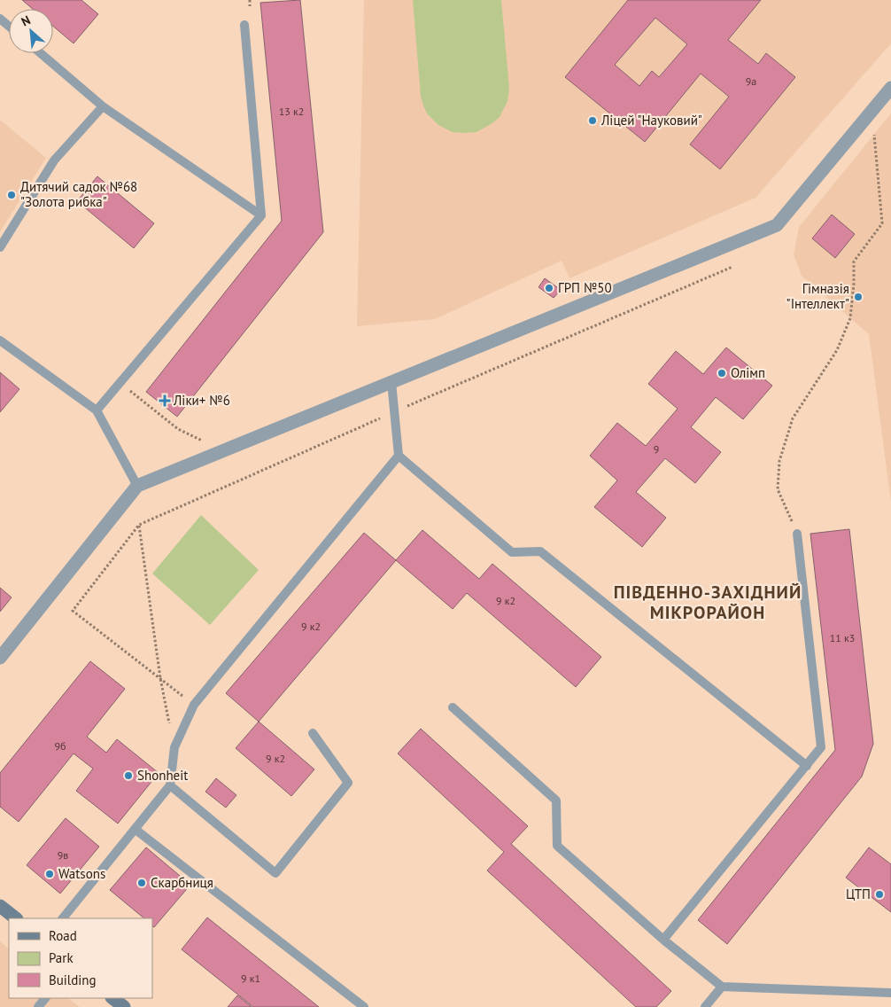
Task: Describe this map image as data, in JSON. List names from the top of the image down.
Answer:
{
  "districts": ["ПІВДЕННО-ЗАХІДНИЙ МІКРОРАЙОН"],
  "places": {
    "other": [
      "Ліцей \"Науковий\"",
      "Дитячий садок №68 \"Золота рибка\"",
      "ГРП №50",
      "Гімназія \"Інтеллект\"",
      "Олімп",
      "Shonheit",
      "Watsons",
      "Скарбниця",
      "ЦТП"
    ],
    "health": ["Ліки+ №6"]
  },
  "house_numbers": [
    "9а",
    "13 к2",
    "9",
    "9 к2",
    "9 к2",
    "11 к3",
    "9б",
    "9 к2",
    "9в",
    "9 к1"
  ],
  "legend": ["Road", "Park", "Building"],
  "north": "top left"
}
